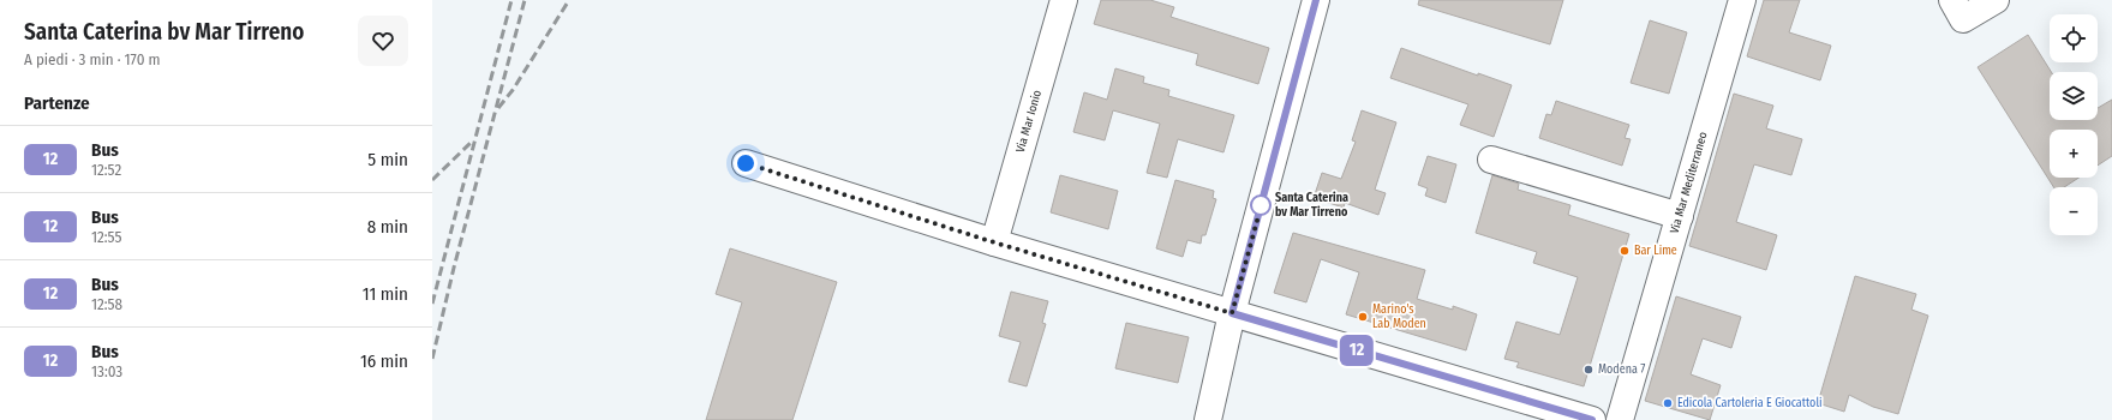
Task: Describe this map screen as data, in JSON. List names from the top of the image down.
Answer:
{
  "streets": {
    "street": ["Via Mar Ionio", "Via Mar Mediterraneo"]
  },
  "places": [
    "Santa Caterina bv Mar Tirreno",
    "Bar Lime",
    "Marino's Lab Moden",
    "Modena 7",
    "Edicola Cartoleria E Giocattoli"
  ],
  "lines": ["bus line 12"],
  "page": {
    "heading": [
      ["Santa Caterina bv Mar Tirreno", "A piedi · 3 min · 170 m"],
      "Partenze"
    ],
    "on_map": "12",
    "map_buttons": ["+", "−"],
    "list": [
      {
        "mark": "12",
        "name": "Bus",
        "note": "12:52",
        "value": "5 min"
      },
      {
        "mark": "12",
        "name": "Bus",
        "note": "12:55",
        "value": "8 min"
      },
      {
        "mark": "12",
        "name": "Bus",
        "note": "12:58",
        "value": "11 min"
      },
      {
        "mark": "12",
        "name": "Bus",
        "note": "13:03",
        "value": "16 min"
      }
    ]
  }
}
